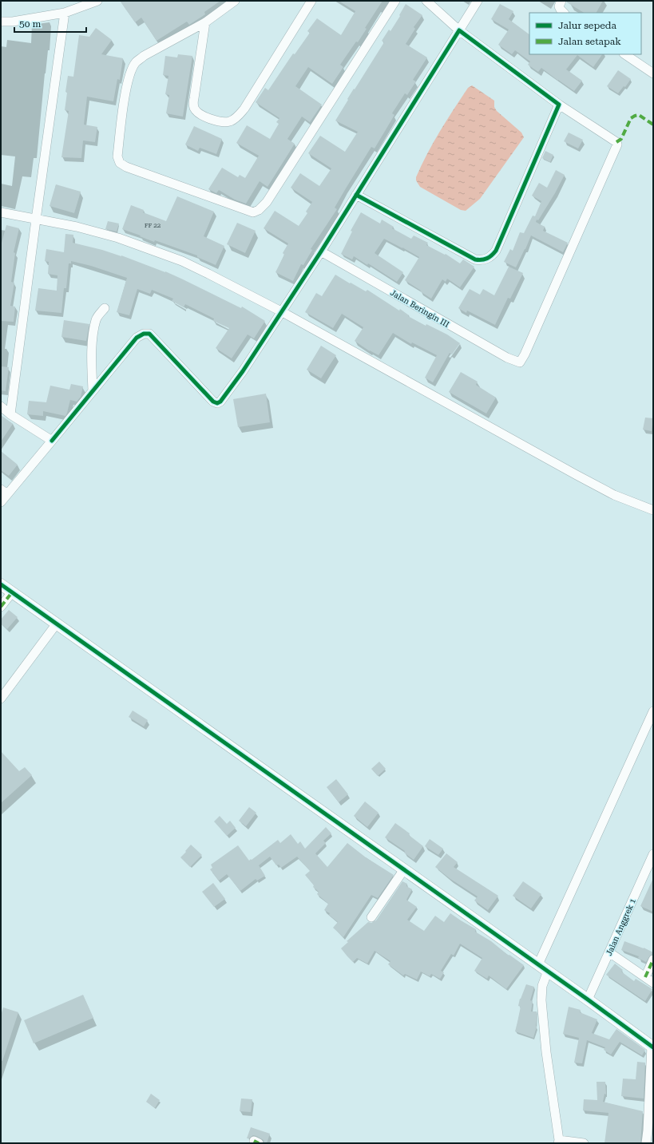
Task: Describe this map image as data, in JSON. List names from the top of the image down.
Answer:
{
  "streets": {
    "street": ["Jalan Beringin III", "Jalan Anggrek 1"]
  },
  "house_numbers": ["FF 22"],
  "legend": ["Jalur sepeda", "Jalan setapak"],
  "scale_bar": "50 m"
}
